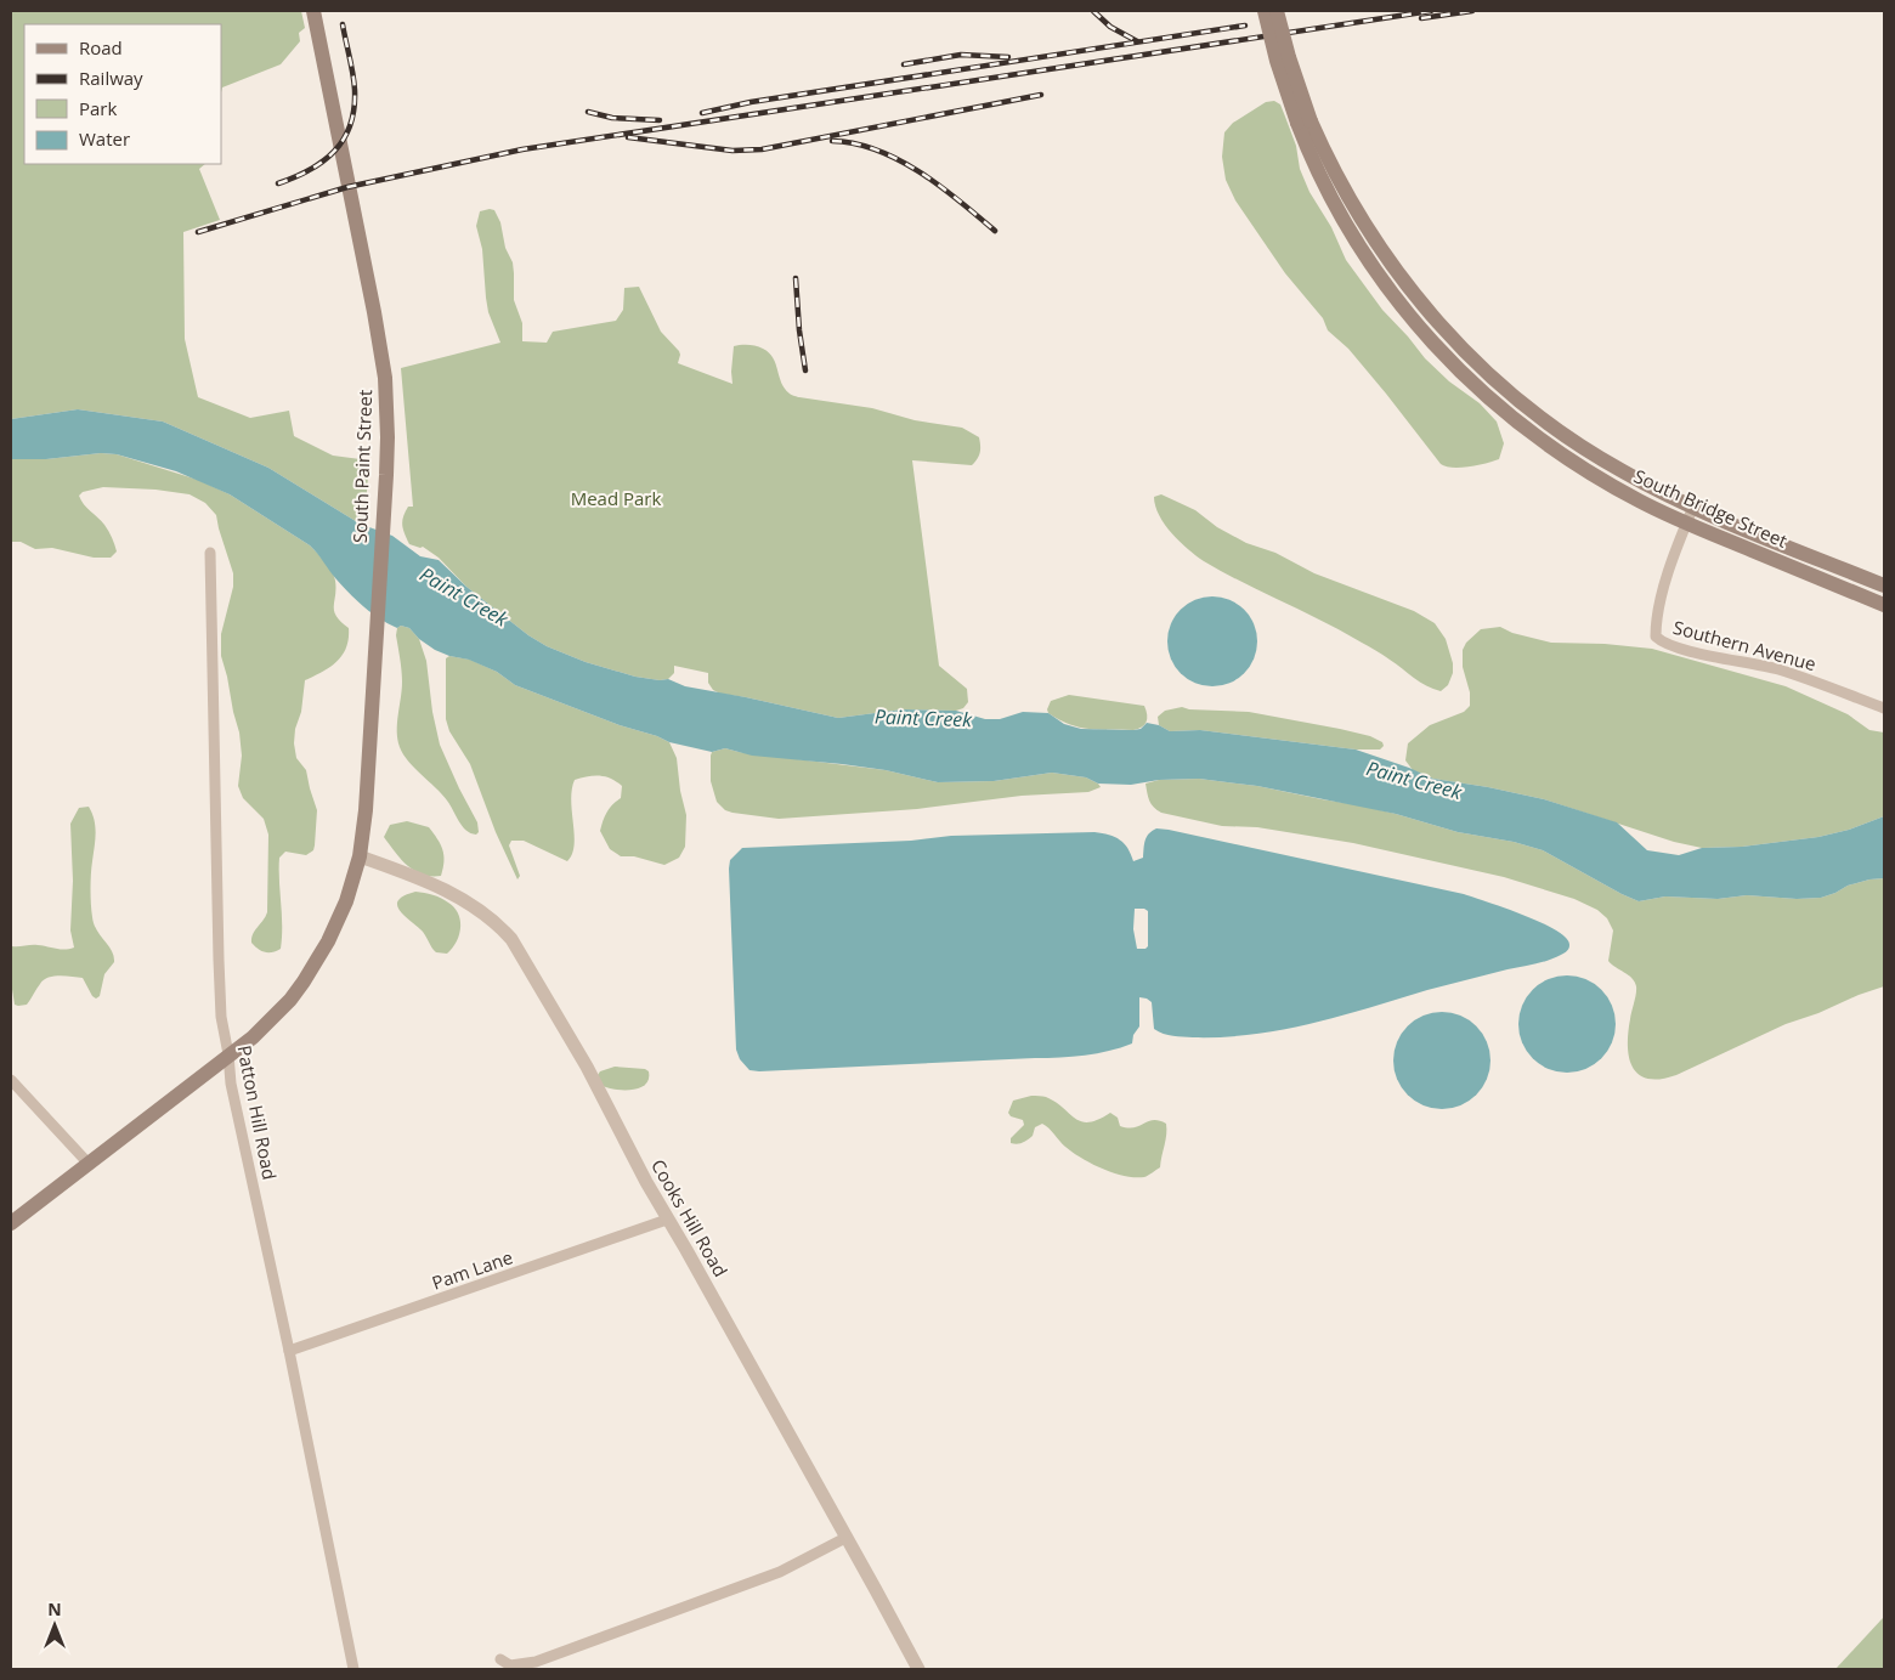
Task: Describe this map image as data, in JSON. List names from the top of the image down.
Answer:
{
  "streets": {
    "main road": ["South Paint Street", "South Bridge Street"],
    "street": [
      "Southern Avenue",
      "Patton Hill Road",
      "Cooks Hill Road",
      "Pam Lane"
    ]
  },
  "crossings": [
    ["South Paint Street", "Patton Hill Road"],
    ["South Paint Street", "Cooks Hill Road"],
    ["South Bridge Street", "Southern Avenue"],
    ["Patton Hill Road", "Pam Lane"],
    ["Cooks Hill Road", "Pam Lane"]
  ],
  "water": ["Paint Creek"],
  "parks": ["Mead Park"],
  "legend": [
    "Road",
    "Railway",
    "Park",
    "Water"
  ],
  "north": "top"
}
